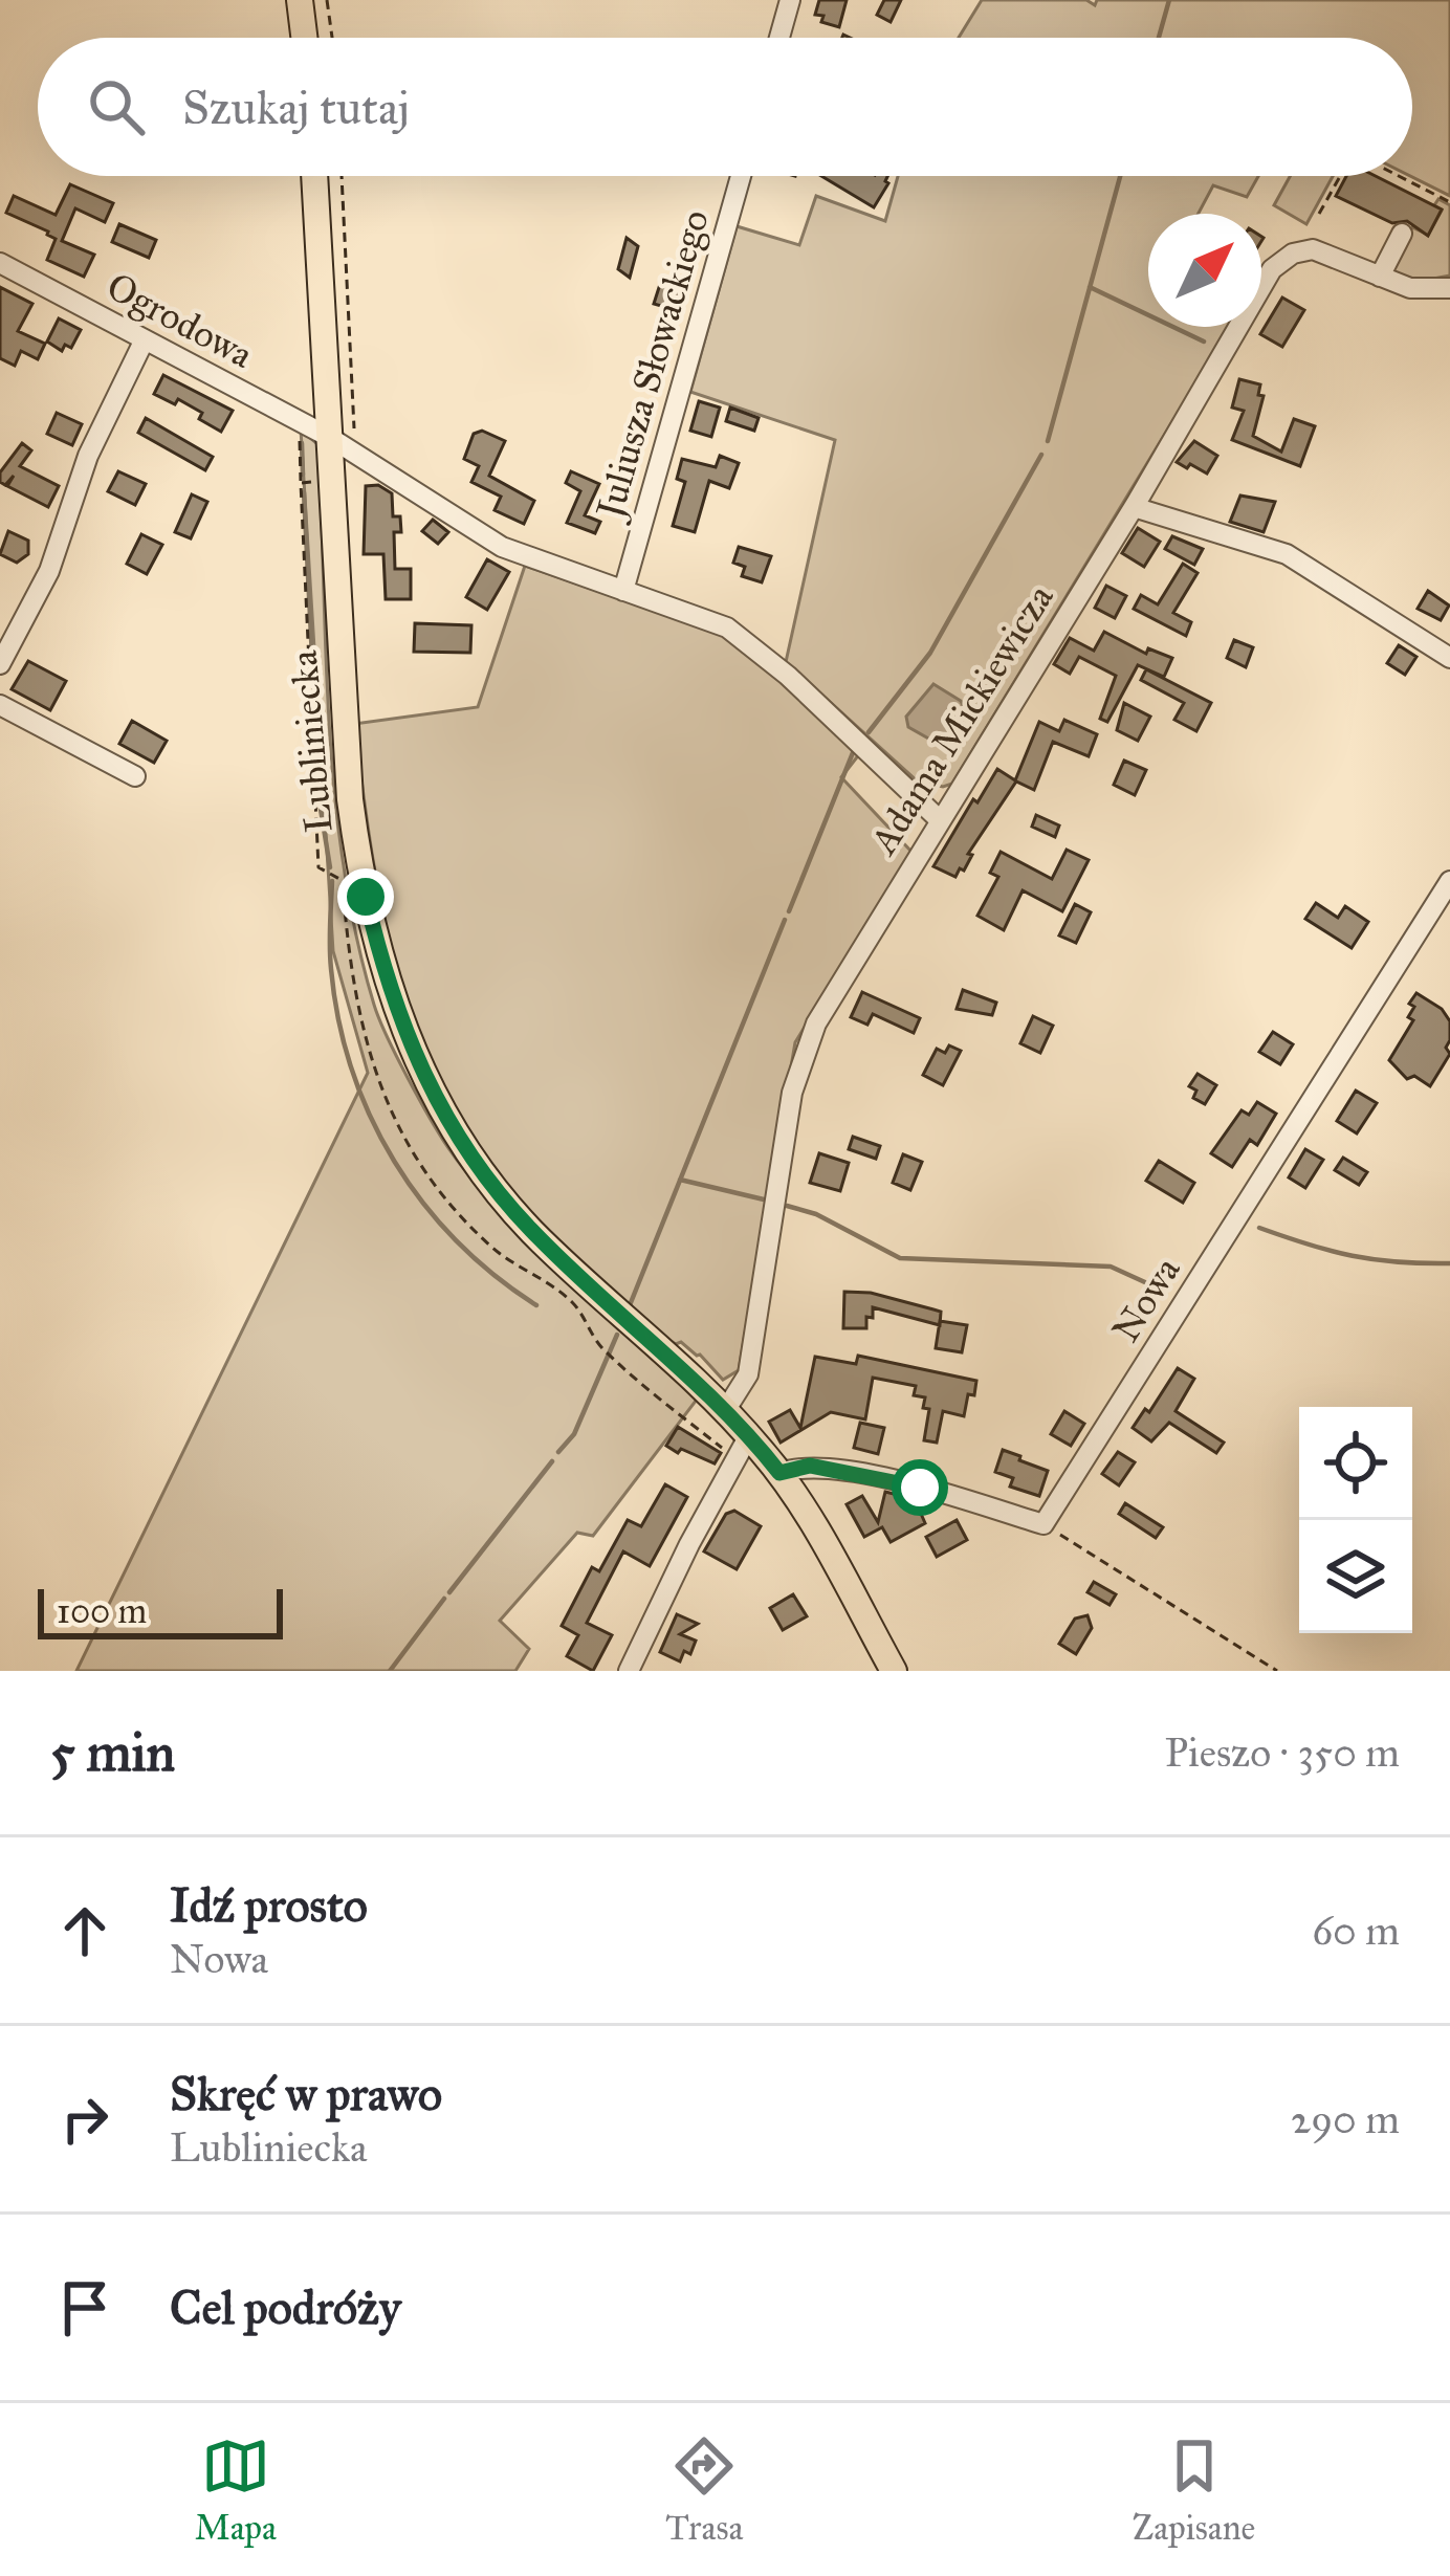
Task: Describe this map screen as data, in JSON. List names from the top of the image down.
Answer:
{
  "streets": {
    "main road": ["Lubliniecka"],
    "street": [
      "Ogrodowa",
      "Juliusza Słowackiego",
      "Adama Mickiewicza",
      "Nowa"
    ]
  },
  "crossings": [
    ["Ogrodowa", "Juliusza Słowackiego"],
    ["Ogrodowa", "Adama Mickiewicza"],
    ["Ogrodowa", "Lubliniecka"],
    ["Adama Mickiewicza", "Lubliniecka"]
  ],
  "scale_bar": "100 m",
  "north": "top right",
  "page": {
    "search": "Szukaj tutaj",
    "scale": "100 m",
    "heading": ["5 min", "Pieszo · 350 m"],
    "list": [
      ["Idź prosto", "Nowa", "60 m"],
      ["Skręć w prawo", "Lubliniecka", "290 m"],
      "Cel podróży"
    ],
    "nav": ["Mapa", "Trasa", "Zapisane"]
  }
}
